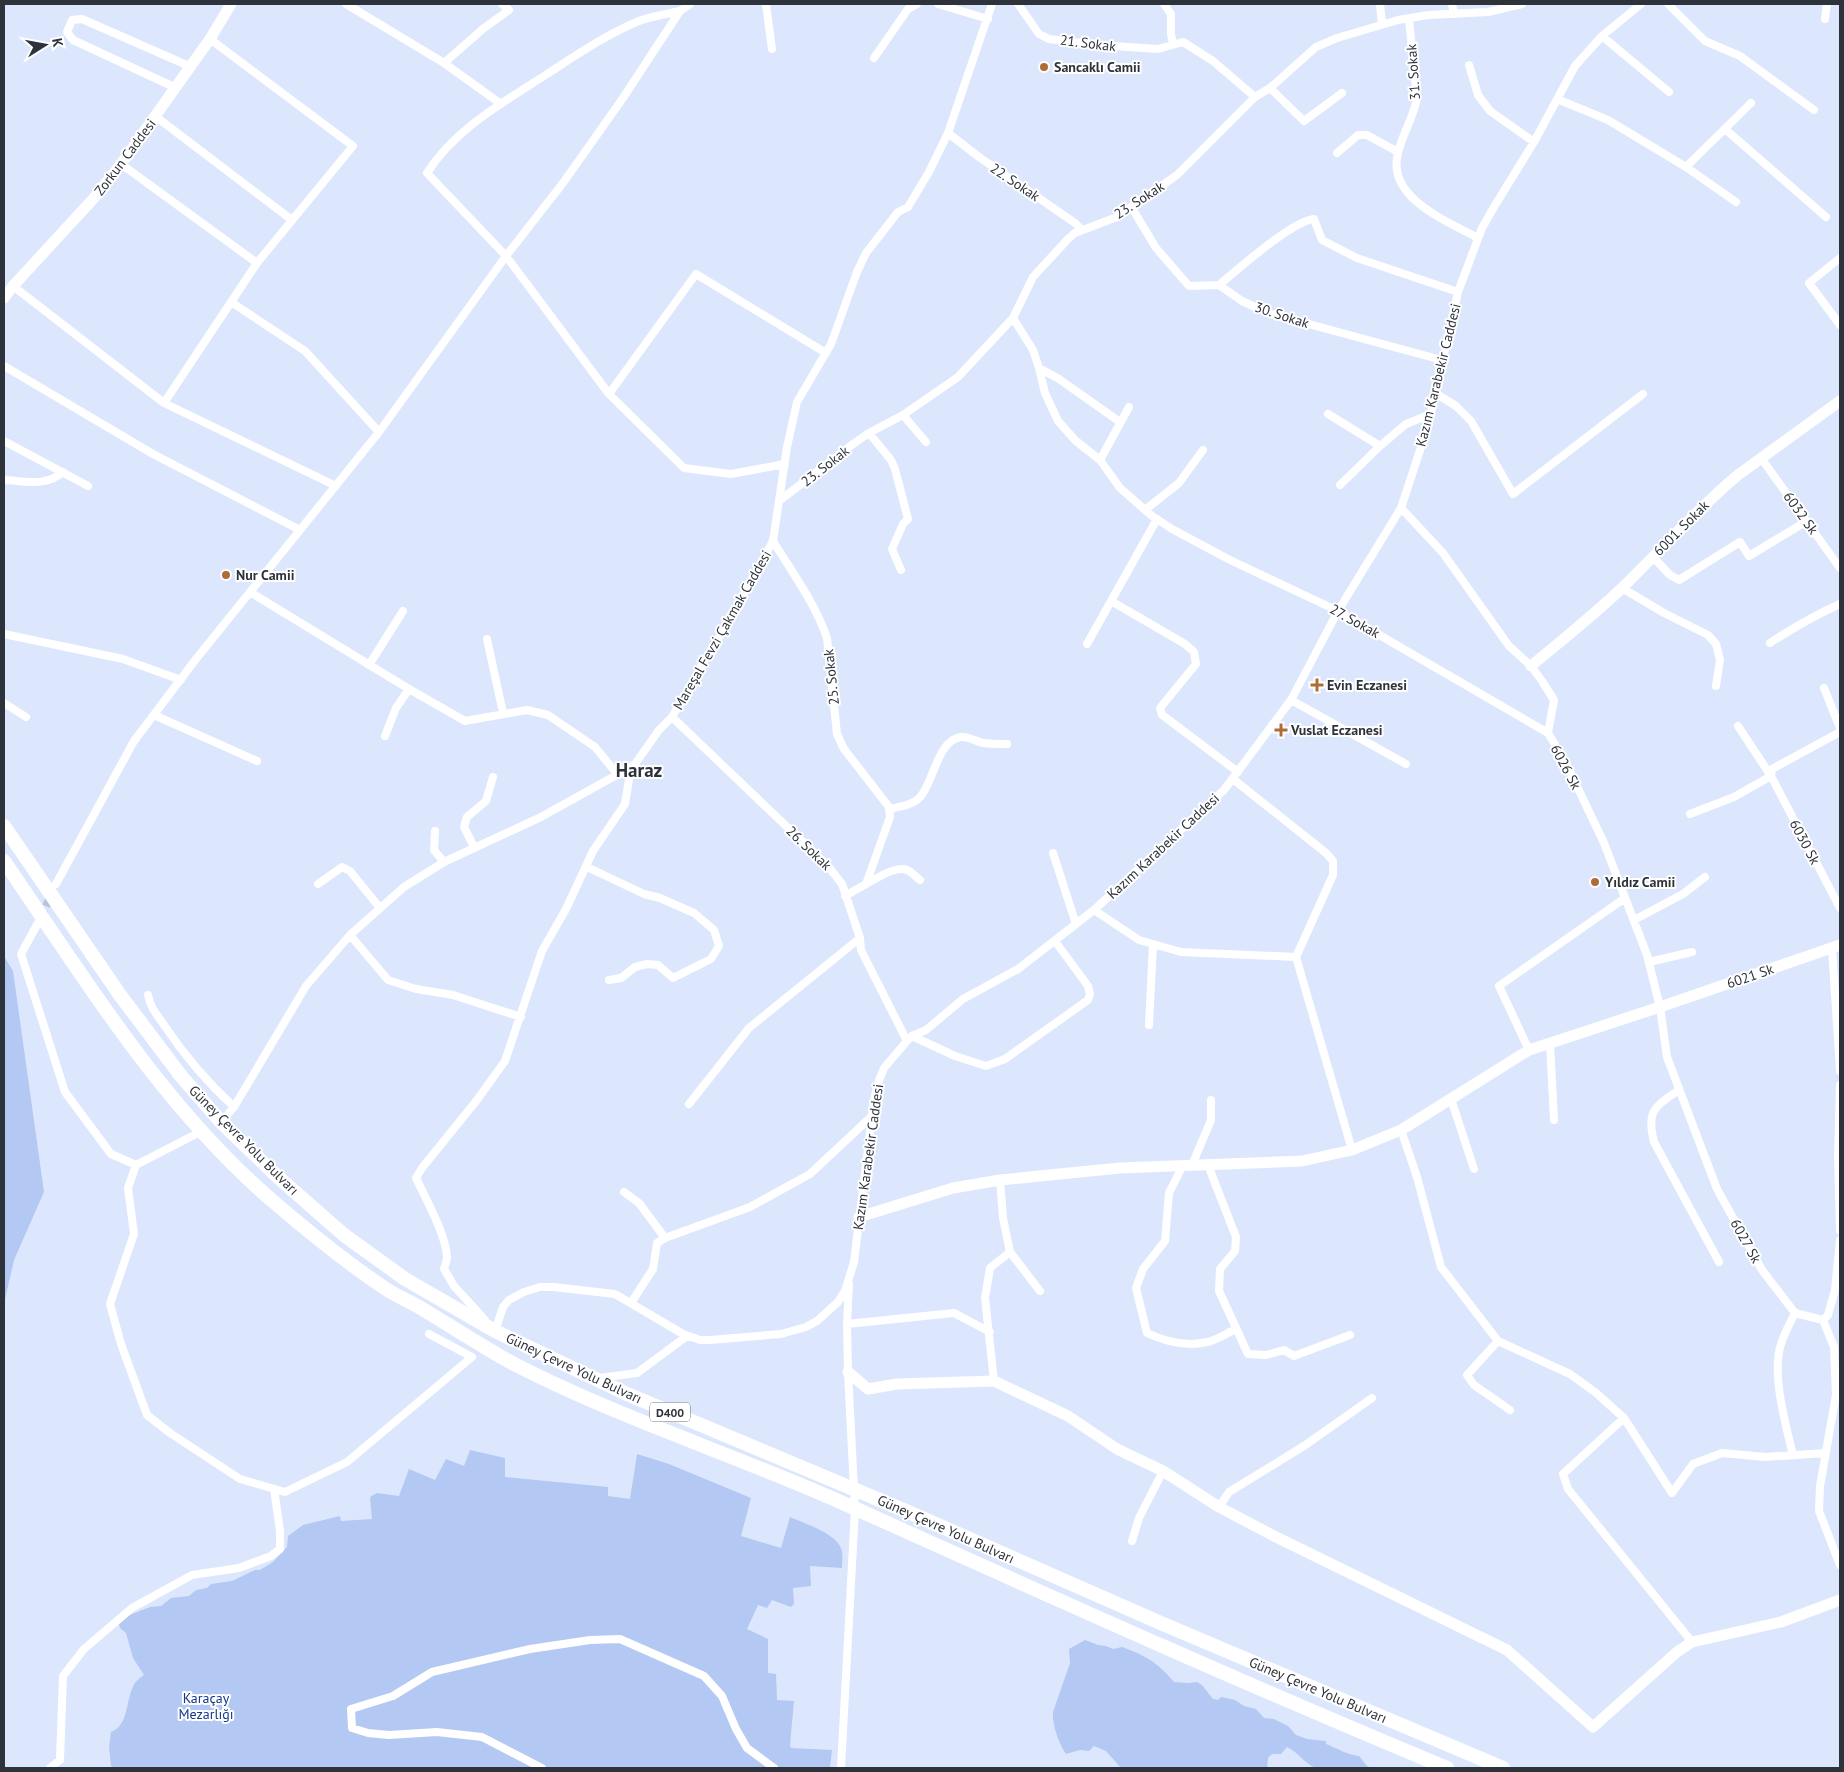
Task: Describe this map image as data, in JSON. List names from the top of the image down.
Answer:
{
  "streets": {
    "highway": ["Güney Çevre Yolu Bulvarı", "D400"],
    "street": [
      "21. Sokak",
      "31. Sokak",
      "Zorkun Caddesi",
      "22. Sokak",
      "23. Sokak",
      "30. Sokak",
      "Kazım Karabekir Caddesi",
      "6032 Sk",
      "6001. Sokak",
      "27. Sokak",
      "Mareşal Fevzi Çakmak Caddesi",
      "25. Sokak",
      "6026 Sk",
      "6030 Sk",
      "26. Sokak",
      "6021 Sk",
      "6027 Sk"
    ]
  },
  "crossings": [
    ["21. Sokak", "23. Sokak"],
    ["31. Sokak", "23. Sokak"],
    ["31. Sokak", "Kazım Karabekir Caddesi"],
    ["22. Sokak", "23. Sokak"],
    ["22. Sokak", "Mareşal Fevzi Çakmak Caddesi"],
    ["23. Sokak", "27. Sokak"],
    ["23. Sokak", "Mareşal Fevzi Çakmak Caddesi"],
    ["30. Sokak", "Kazım Karabekir Caddesi"],
    ["Kazım Karabekir Caddesi", "27. Sokak"],
    ["Kazım Karabekir Caddesi", "6026 Sk"],
    ["Kazım Karabekir Caddesi", "26. Sokak"],
    ["Kazım Karabekir Caddesi", "6021 Sk"],
    ["Kazım Karabekir Caddesi", "Güney Çevre Yolu Bulvarı"],
    ["6032 Sk", "6001. Sokak"],
    ["6001. Sokak", "6026 Sk"],
    ["27. Sokak", "6026 Sk"],
    ["Mareşal Fevzi Çakmak Caddesi", "25. Sokak"],
    ["Mareşal Fevzi Çakmak Caddesi", "26. Sokak"],
    ["Mareşal Fevzi Çakmak Caddesi", "Güney Çevre Yolu Bulvarı"],
    ["6026 Sk", "6021 Sk"],
    ["6026 Sk", "6027 Sk"],
    ["6021 Sk", "6027 Sk"]
  ],
  "districts": ["Haraz"],
  "parks": ["Karaçay Mezarlığı"],
  "places": {
    "other": ["Sancaklı Camii", "Nur Camii", "Yıldız Camii"],
    "health": ["Evin Eczanesi", "Vuslat Eczanesi"]
  },
  "north": "right"
}
